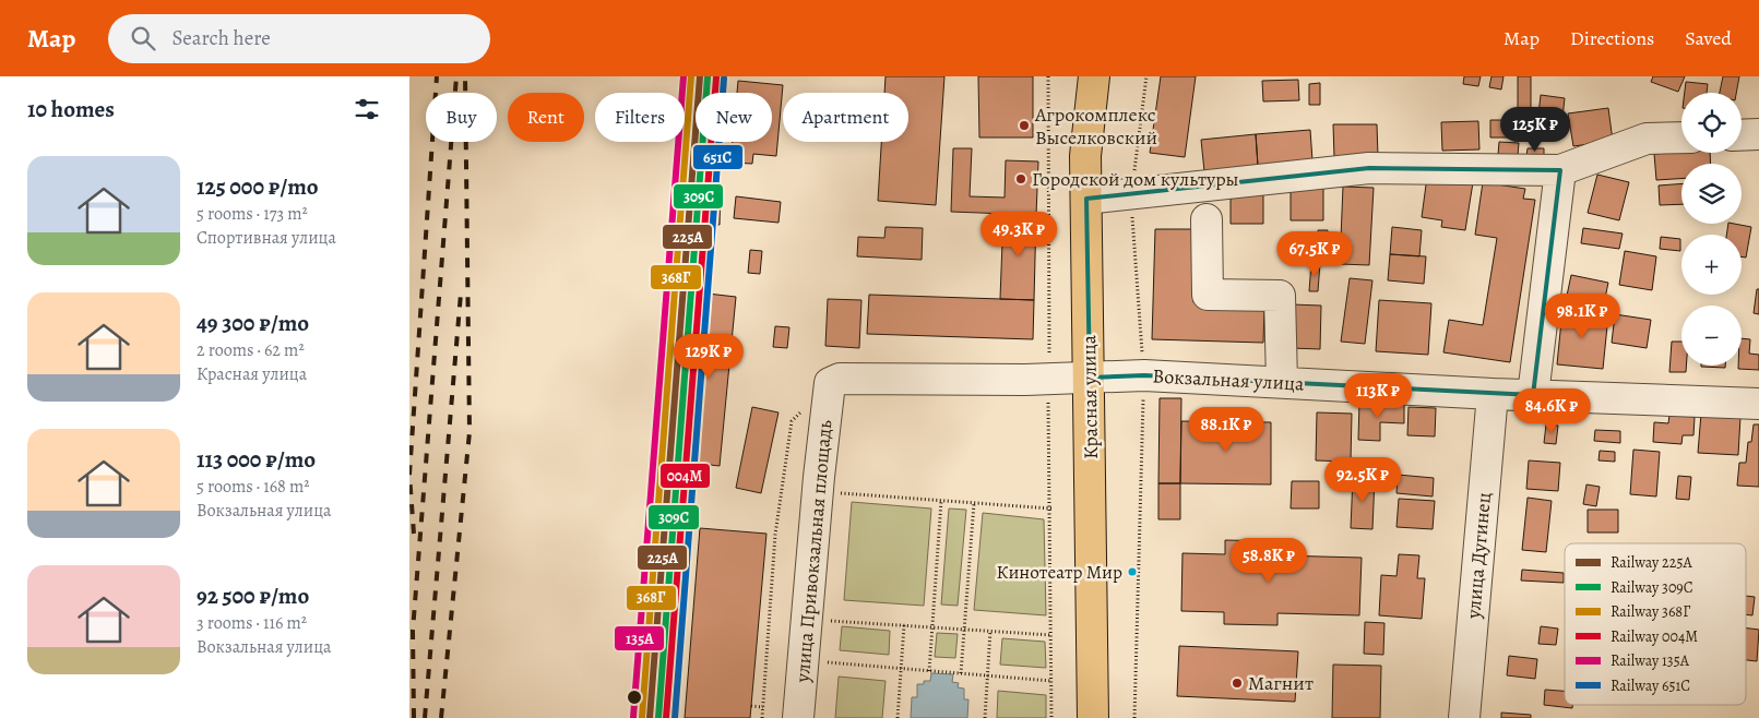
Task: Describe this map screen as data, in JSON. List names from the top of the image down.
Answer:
{
  "streets": {
    "main road": ["Красная улица"],
    "street": ["Вокзальная улица", "улица Привокзальная площадь", "улица Дугинец"]
  },
  "crossings": [
    ["Вокзальная улица", "Красная улица"],
    ["Вокзальная улица", "улица Привокзальная площадь"],
    ["Вокзальная улица", "улица Дугинец"]
  ],
  "places": [
    "Агрокомплекс Выселковский",
    "Городской дом культуры",
    "Кинотеатр Мир",
    "Магнит"
  ],
  "lines": [
    "rail line 225А",
    "rail line 368Г",
    "rail line 135А",
    "rail line 309С",
    "rail line 004М",
    "rail line 651С"
  ],
  "legend": [
    "Railway 225А",
    "Railway 309С",
    "Railway 368Г",
    "Railway 004М",
    "Railway 135А",
    "Railway 651С"
  ],
  "page": {
    "header": "Map",
    "search": "Search here",
    "nav": ["Map", "Directions", "Saved"],
    "heading": "10 homes",
    "map_buttons": ["+", "−"],
    "chip": [
      "Buy",
      "Rent",
      "Filters",
      "New",
      "Apartment"
    ],
    "price": [
      "125K ₽",
      "49.3K ₽",
      "67.5K ₽",
      "98.1K ₽",
      "129K ₽",
      "113K ₽",
      "84.6K ₽",
      "88.1K ₽",
      "92.5K ₽",
      "58.8K ₽"
    ],
    "list": [
      {
        "name": "125 000 ₽/mo",
        "note": "5 rooms · 173 m² · Спортивная улица"
      },
      {
        "name": "49 300 ₽/mo",
        "note": "2 rooms · 62 m² · Красная улица"
      },
      {
        "name": "113 000 ₽/mo",
        "note": "5 rooms · 168 m² · Вокзальная улица"
      },
      {
        "name": "92 500 ₽/mo",
        "note": "3 rooms · 116 m² · Вокзальная улица"
      }
    ]
  }
}
